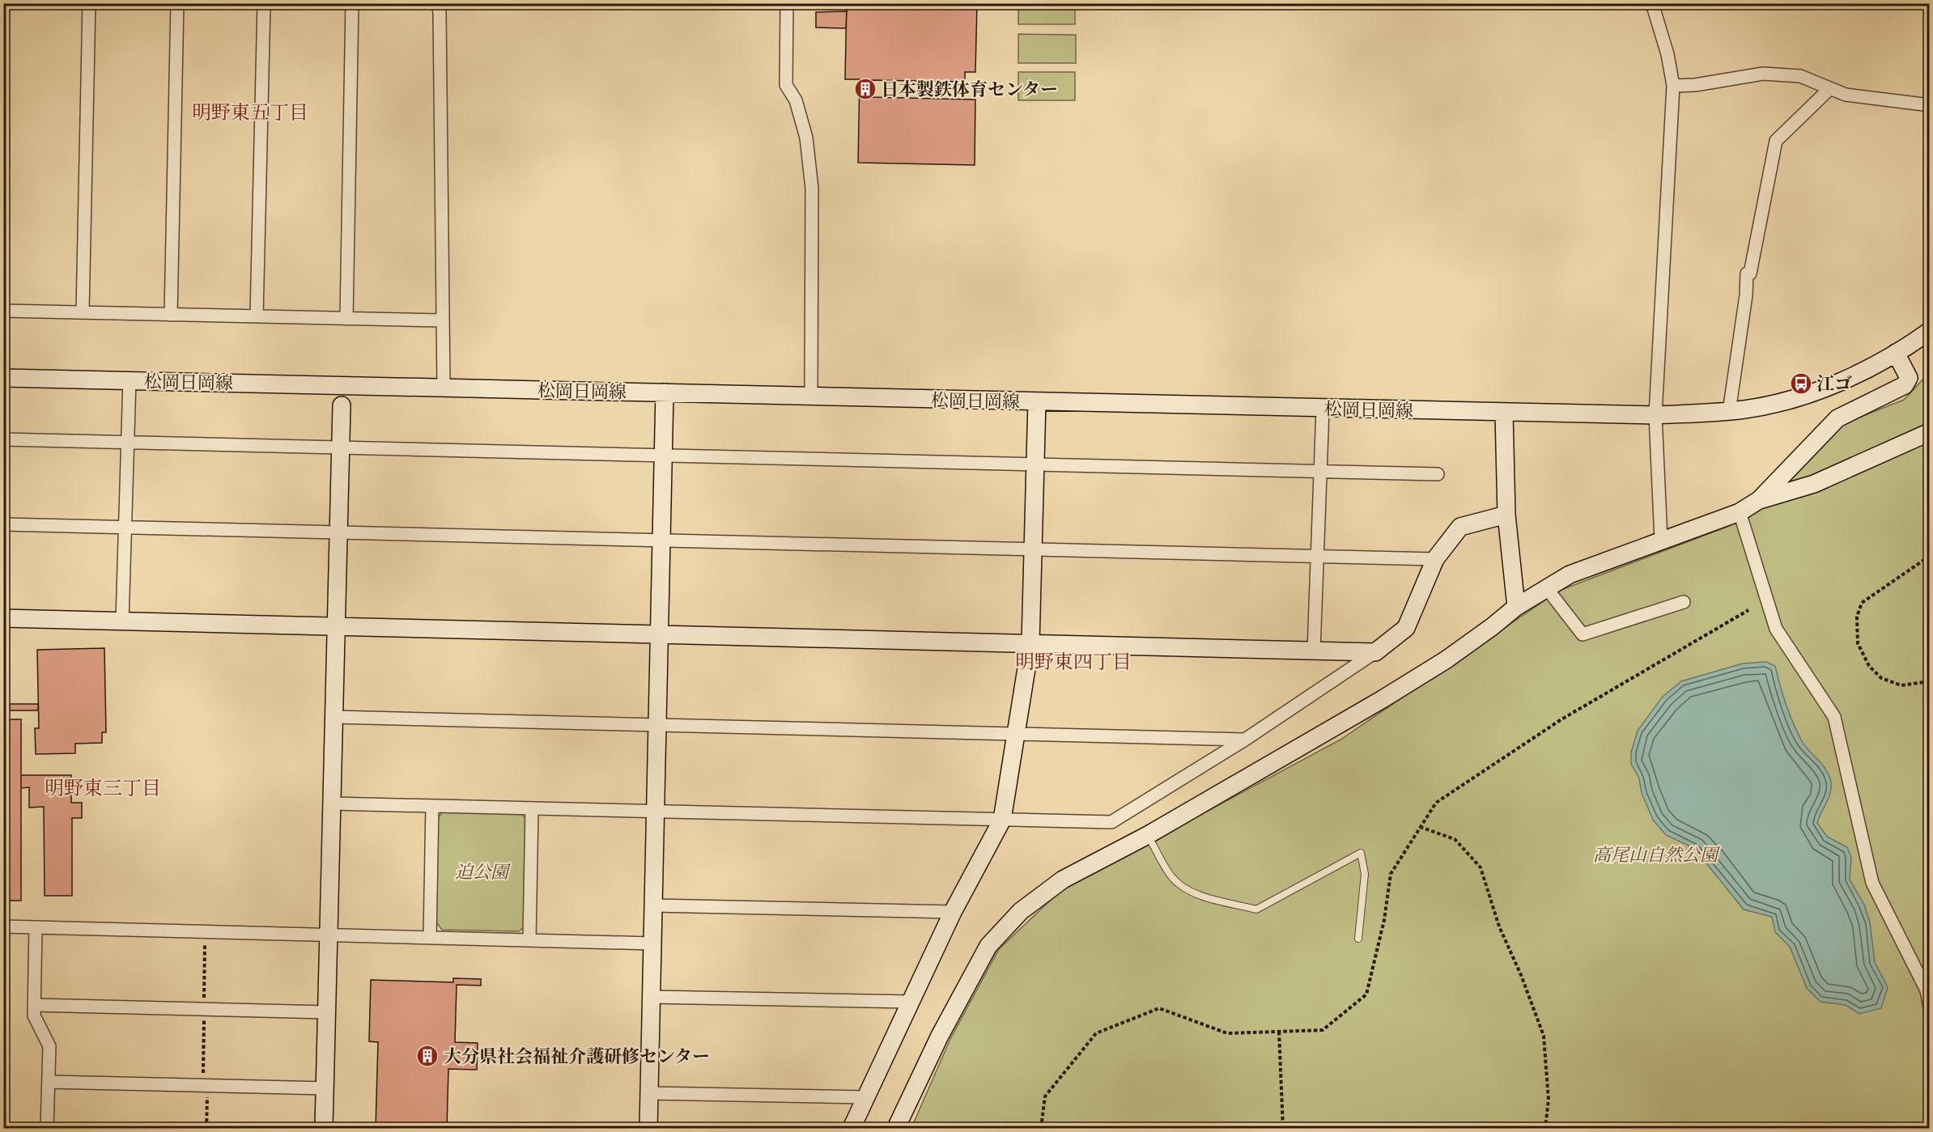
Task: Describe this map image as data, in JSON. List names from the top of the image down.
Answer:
{
  "streets": {
    "street": ["松岡日岡線"]
  },
  "districts": ["明野東五丁目", "明野東四丁目", "明野東三丁目"],
  "parks": ["高尾山自然公園", "迫公園"],
  "places": {
    "building": ["日本製鉄体育センター", "大分県社会福祉介護研修センター"],
    "bus stop": ["江ゴ"]
  }
}
